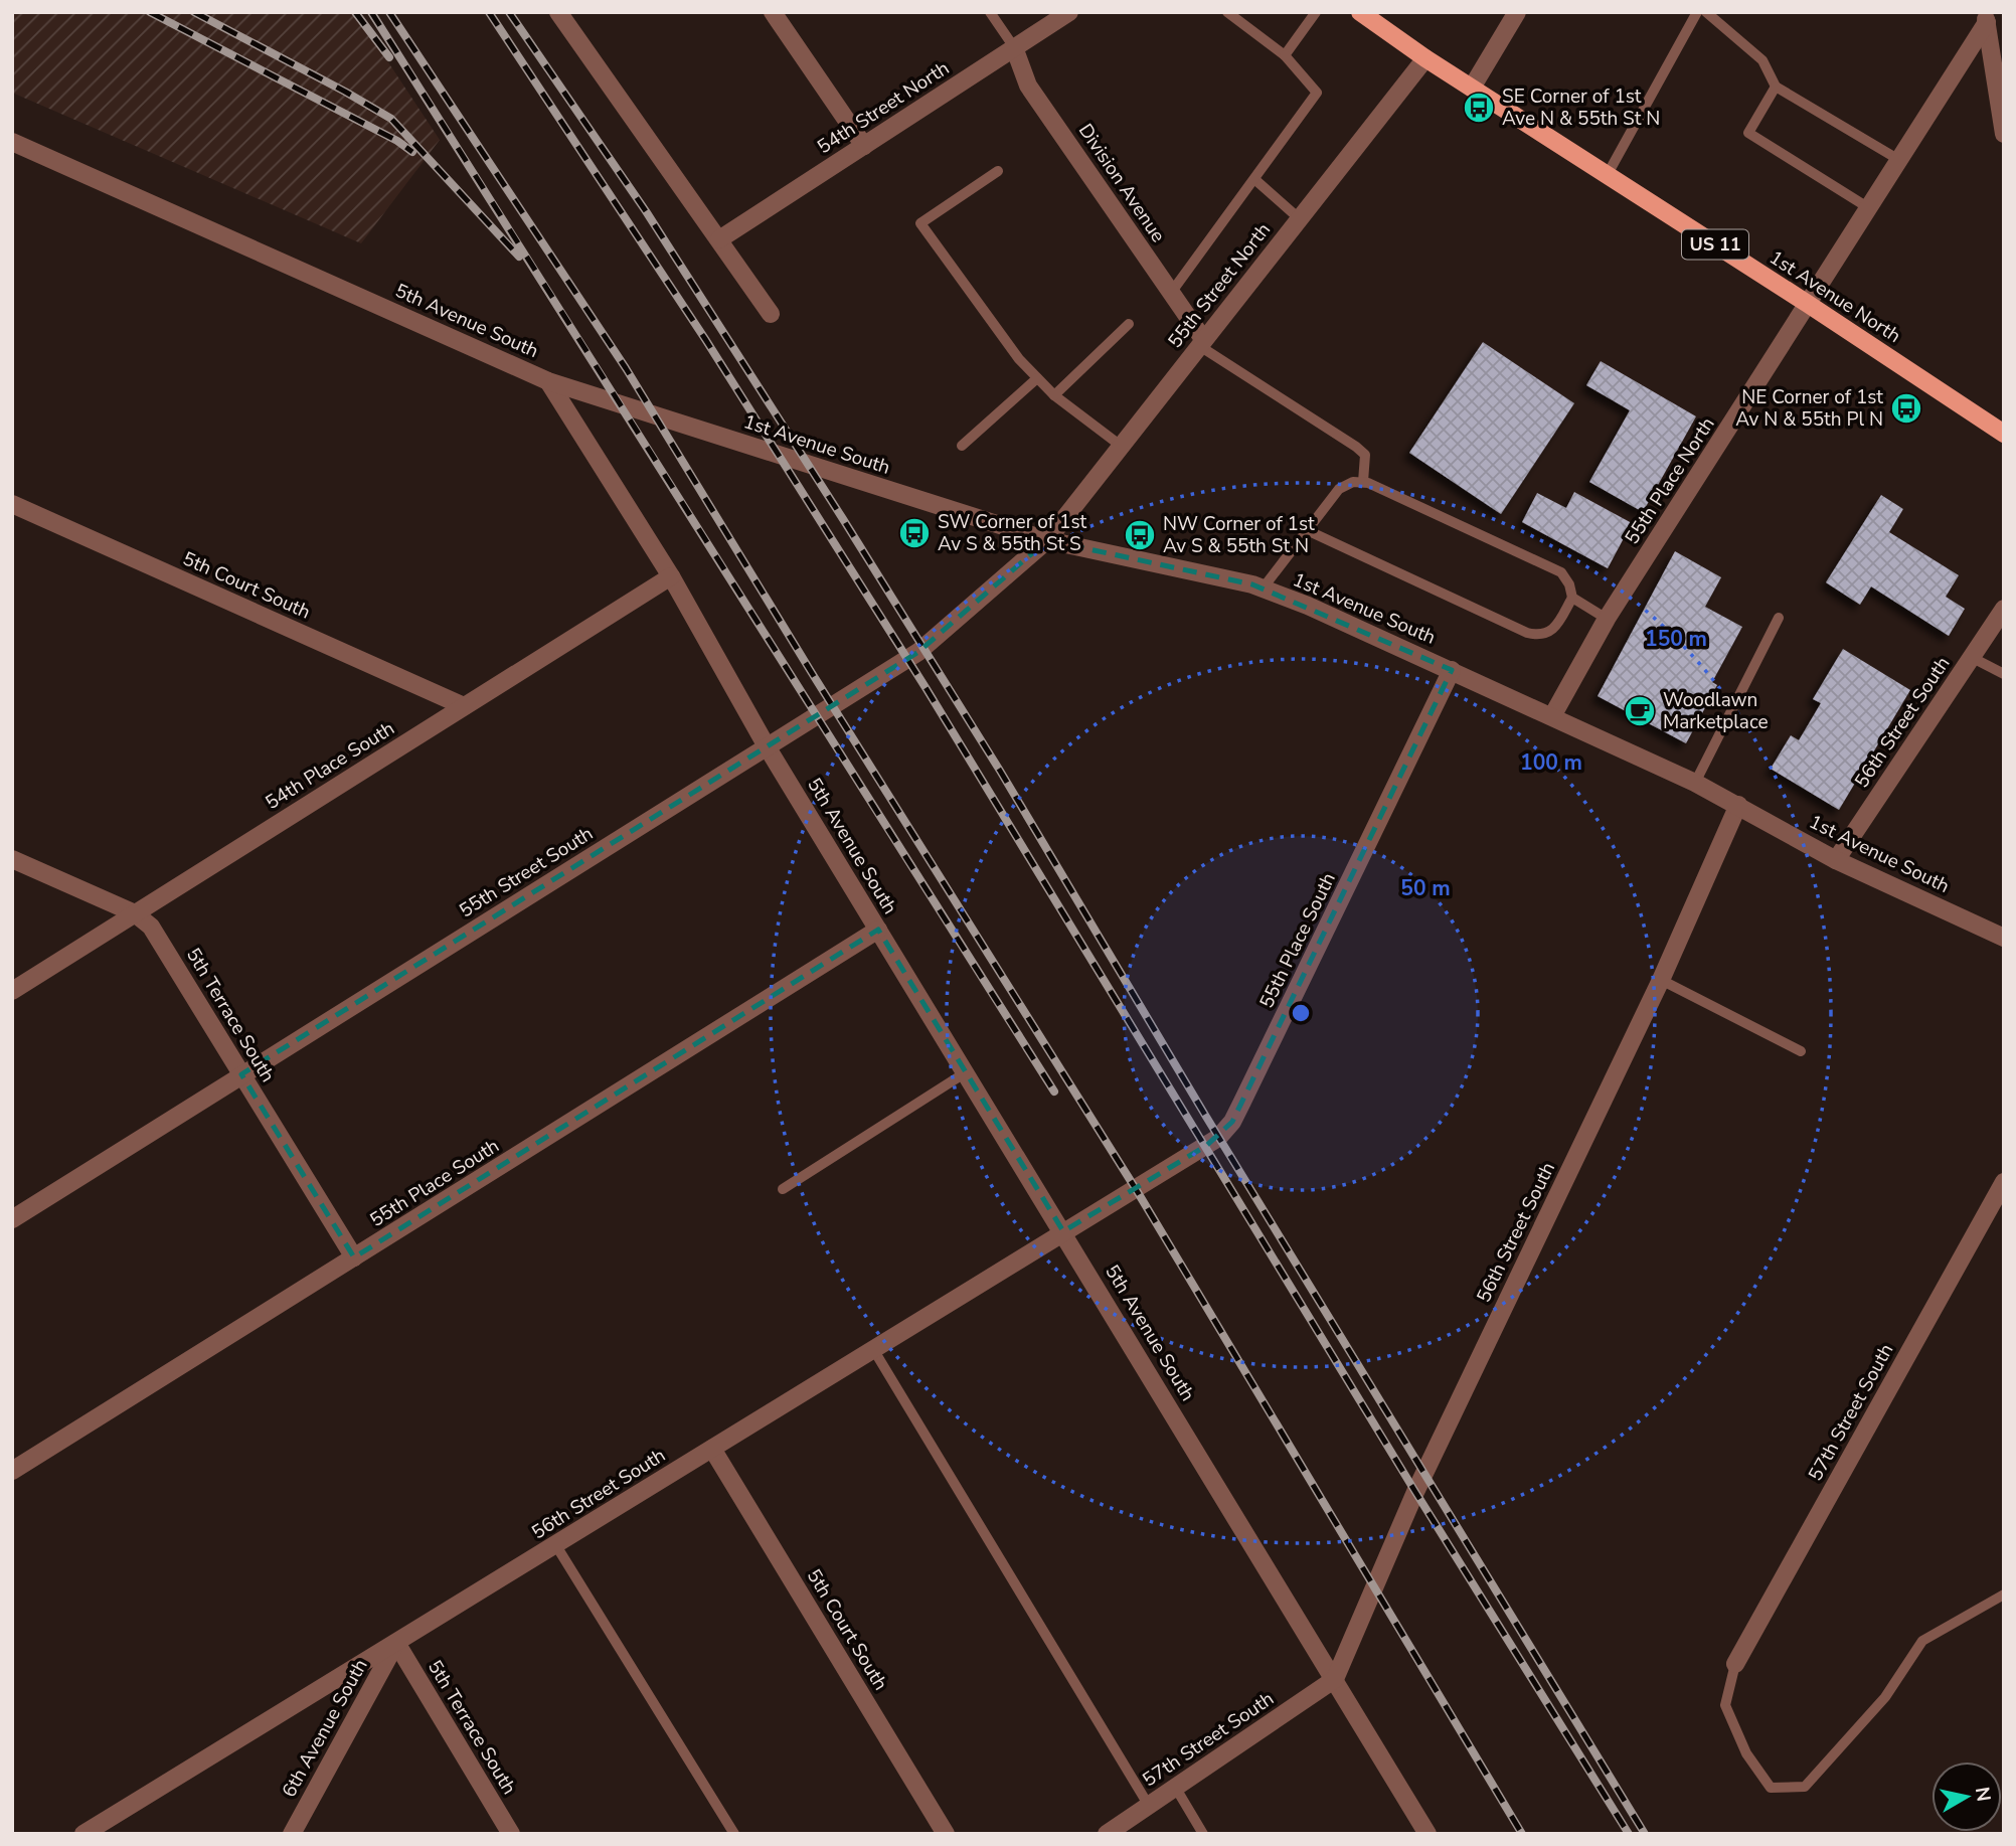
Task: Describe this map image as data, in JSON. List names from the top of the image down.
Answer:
{
  "streets": {
    "main road": ["US 11", "1st Avenue North"],
    "street": [
      "54th Street North",
      "Division Avenue",
      "55th Street North",
      "5th Avenue South",
      "1st Avenue South",
      "55th Place North",
      "5th Court South",
      "56th Street South",
      "54th Place South",
      "55th Street South",
      "55th Place South",
      "5th Terrace South",
      "57th Street South",
      "6th Avenue South"
    ]
  },
  "crossings": [
    ["54th Street North", "Division Avenue"],
    ["Division Avenue", "55th Street North"],
    ["55th Street North", "1st Avenue North"],
    ["55th Street North", "1st Avenue South"],
    ["55th Street North", "55th Street South"],
    ["1st Avenue North", "55th Place North"],
    ["5th Avenue South", "1st Avenue South"],
    ["5th Avenue South", "56th Street South"],
    ["5th Avenue South", "54th Place South"],
    ["5th Avenue South", "55th Street South"],
    ["5th Avenue South", "55th Place South"],
    ["5th Avenue South", "57th Street South"],
    ["1st Avenue South", "55th Place North"],
    ["1st Avenue South", "56th Street South"],
    ["1st Avenue South", "55th Street South"],
    ["1st Avenue South", "55th Place South"],
    ["5th Court South", "56th Street South"],
    ["5th Court South", "54th Place South"],
    ["56th Street South", "55th Place South"],
    ["56th Street South", "5th Terrace South"],
    ["56th Street South", "57th Street South"],
    ["56th Street South", "6th Avenue South"],
    ["54th Place South", "5th Terrace South"],
    ["55th Street South", "5th Terrace South"],
    ["55th Place South", "5th Terrace South"],
    ["5th Terrace South", "6th Avenue South"]
  ],
  "places": {
    "bus stop": [
      "SE Corner of 1st Ave N & 55th St N",
      "NE Corner of 1st Av N & 55th Pl N",
      "SW Corner of 1st Av S & 55th St S",
      "NW Corner of 1st Av S & 55th St N"
    ],
    "cafe": ["Woodlawn Marketplace"]
  },
  "north": "right",
  "rings": ["150 m", "100 m", "50 m"]
}
